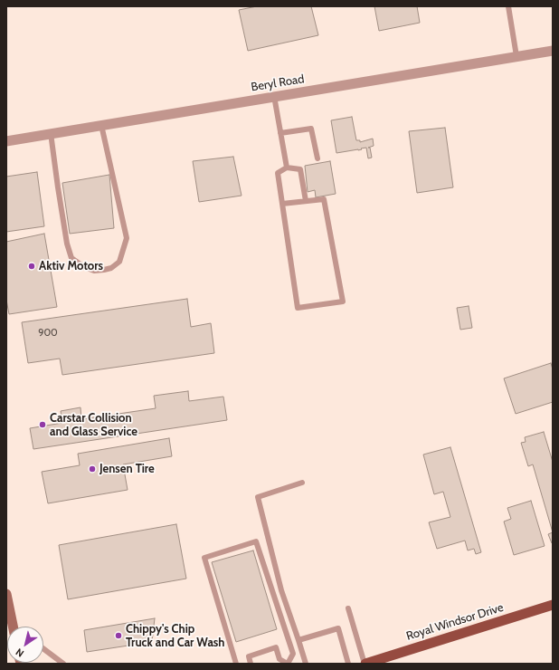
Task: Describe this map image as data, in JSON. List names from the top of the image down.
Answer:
{
  "streets": {
    "main road": ["Royal Windsor Drive"],
    "street": ["Beryl Road"]
  },
  "places": [
    "Aktiv Motors",
    "Carstar Collision and Glass Service",
    "Jensen Tire",
    "Chippy's Chip Truck and Car Wash"
  ],
  "house_numbers": ["900"],
  "north": "bottom left"
}
